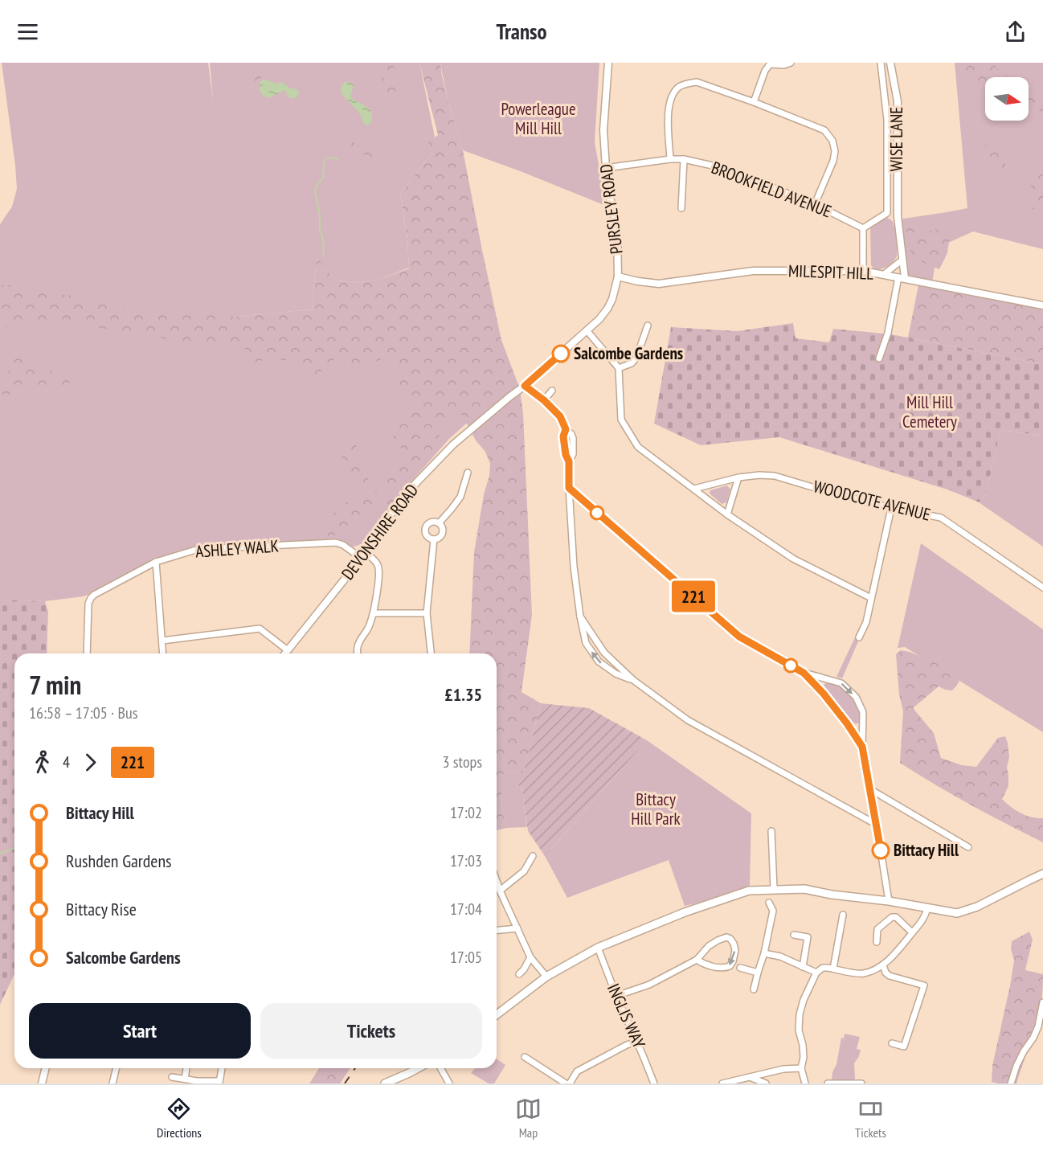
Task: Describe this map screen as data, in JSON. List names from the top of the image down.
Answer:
{
  "streets": {
    "street": [
      "WISE LANE",
      "BROOKFIELD AVENUE",
      "PURSLEY ROAD",
      "MILESPIT HILL",
      "WOODCOTE AVENUE",
      "DEVONSHIRE ROAD",
      "ASHLEY WALK",
      "INGLIS WAY"
    ]
  },
  "crossings": [
    ["WISE LANE", "MILESPIT HILL"],
    ["BROOKFIELD AVENUE", "PURSLEY ROAD"],
    ["PURSLEY ROAD", "MILESPIT HILL"],
    ["PURSLEY ROAD", "DEVONSHIRE ROAD"],
    ["DEVONSHIRE ROAD", "ASHLEY WALK"]
  ],
  "parks": ["Powerleague Mill Hill", "Mill Hill Cemetery", "Bittacy Hill Park"],
  "places": ["Salcombe Gardens", "Bittacy Hill"],
  "lines": ["bus line 221"],
  "north": "right",
  "page": {
    "header": "Transo",
    "on_map": "221",
    "heading": ["7 min", "16:58 – 17:05 · Bus", "£1.35"],
    "legs": ["4", "221", "3 stops"],
    "list": [
      {
        "name": "Bittacy Hill",
        "value": "17:02"
      },
      {
        "name": "Rushden Gardens",
        "value": "17:03"
      },
      {
        "name": "Bittacy Rise",
        "value": "17:04"
      },
      {
        "name": "Salcombe Gardens",
        "value": "17:05"
      }
    ],
    "buttons": ["Start", "Tickets"],
    "tabs": ["Directions", "Map", "Tickets"]
  }
}
